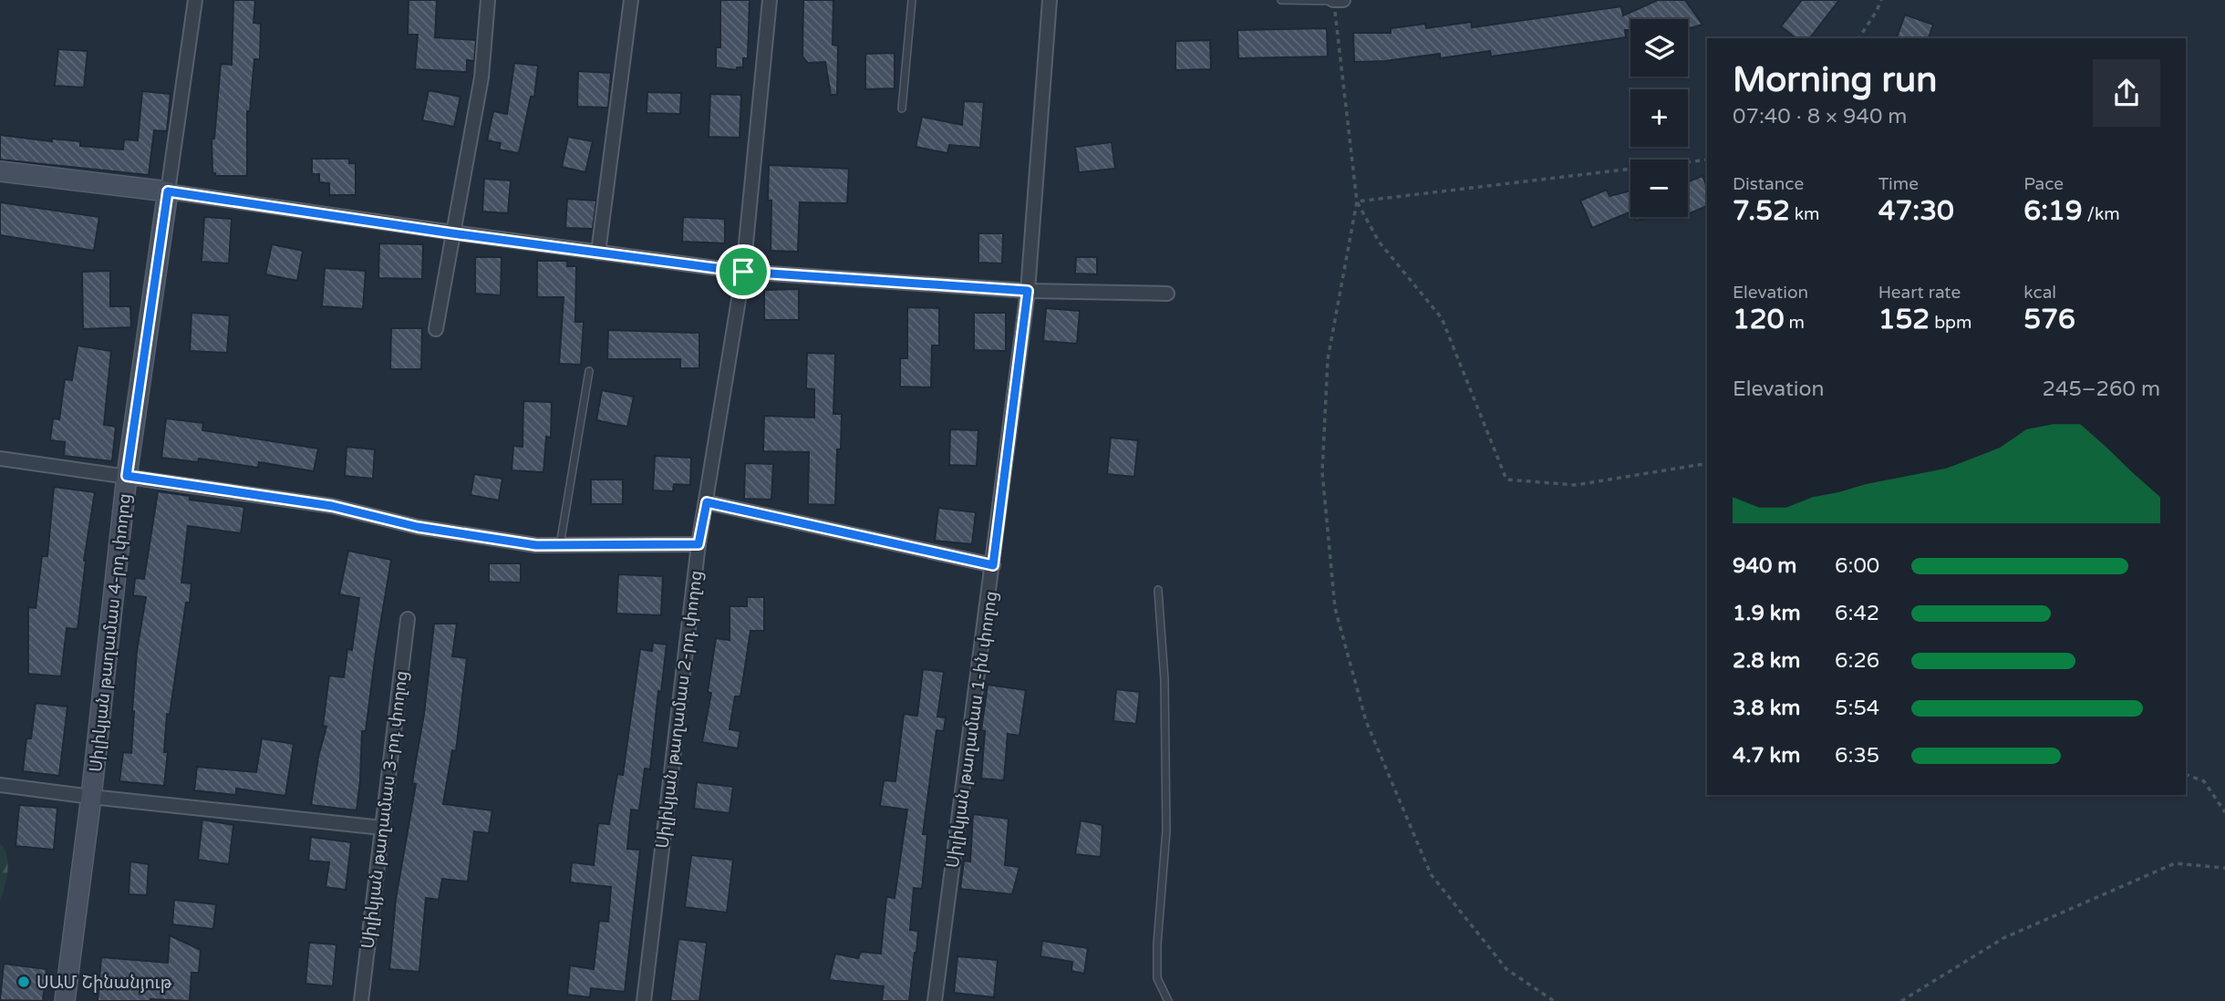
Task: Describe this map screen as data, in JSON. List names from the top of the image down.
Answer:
{
  "streets": {
    "main road": ["Սիլիկյան թաղամաս 4-րդ փողոց"],
    "street": ["Սիլիկյան թաղամաս 2-րդ փողոց", "Սիլիկյան թաղամաս 1-ին փողոց", "Սիլիկյան թաղամաս 3-րդ փողոց"]
  },
  "places": ["ՍԱՄ Շինանյութ"],
  "page": {
    "map_buttons": ["+", "−"],
    "heading": ["Morning run", "07:40 · 8 × 940 m"],
    "stats": [
      ["Distance", "7.52 km"],
      ["Time", "47:30"],
      ["Pace", "6:19 /km"],
      ["Elevation", "120 m"],
      ["Heart rate", "152 bpm"],
      ["kcal", "576"]
    ],
    "chart": ["Elevation", "245–260 m"],
    "list": [
      {
        "name": "940 m",
        "note": "6:00"
      },
      {
        "name": "1.9 km",
        "note": "6:42"
      },
      {
        "name": "2.8 km",
        "note": "6:26"
      },
      {
        "name": "3.8 km",
        "note": "5:54"
      },
      {
        "name": "4.7 km",
        "note": "6:35"
      }
    ]
  }
}
